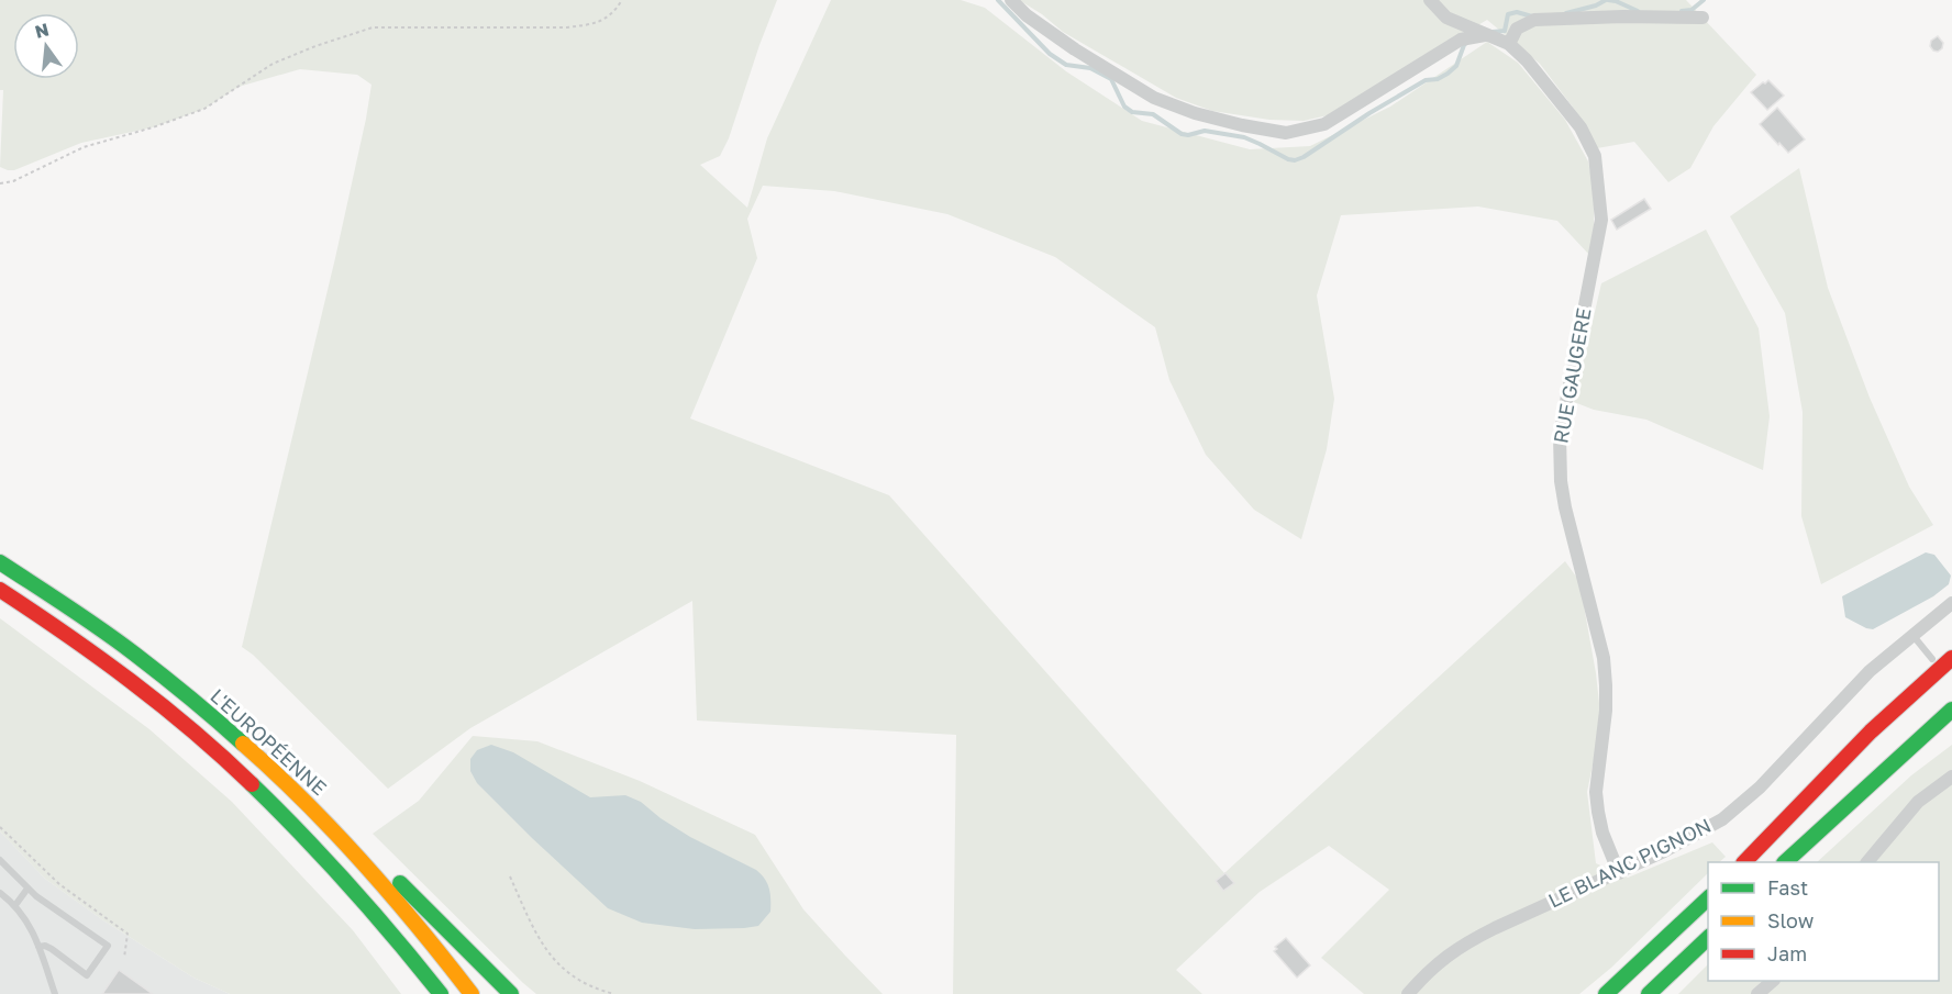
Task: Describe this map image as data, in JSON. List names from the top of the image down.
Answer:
{
  "streets": {
    "highway": ["L'EUROPÉENNE"],
    "street": ["RUE GAUGERE", "LE BLANC PIGNON"]
  },
  "crossings": [
    ["RUE GAUGERE", "LE BLANC PIGNON"]
  ],
  "legend": ["Fast", "Slow", "Jam"],
  "north": "top"
}
